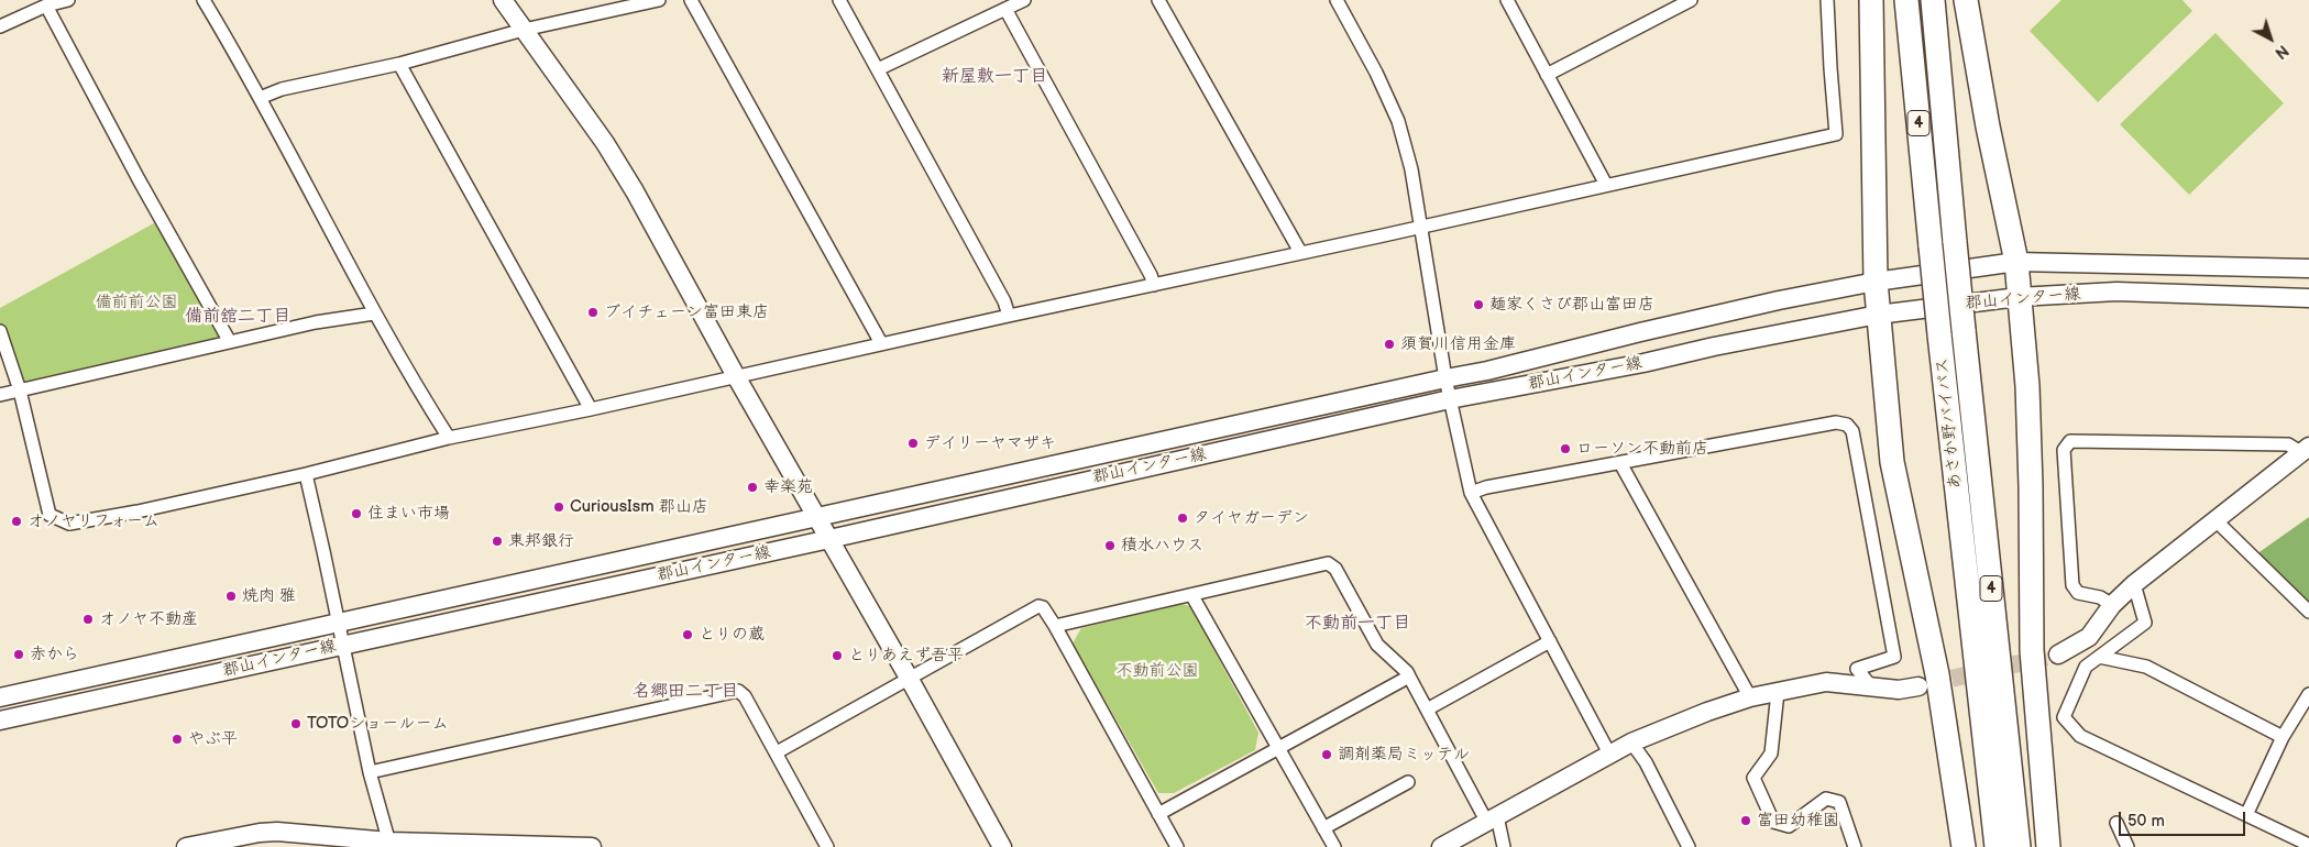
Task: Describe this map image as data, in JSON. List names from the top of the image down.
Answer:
{
  "streets": {
    "highway": ["4", "あさか野バイパス"],
    "street": ["郡山インター線"]
  },
  "districts": [
    "新屋敷一丁目",
    "備前舘二丁目",
    "不動前一丁目",
    "名郷田二丁目"
  ],
  "parks": ["備前前公園", "不動前公園"],
  "places": [
    "麺家くさび郡山富田店",
    "ブイチェーン富田東店",
    "須賀川信用金庫",
    "デイリーヤマザキ",
    "ローソン不動前店",
    "幸楽苑",
    "CuriousIsm 郡山店",
    "住まい市場",
    "タイヤガーデン",
    "オノヤリフォーム",
    "東邦銀行",
    "積水ハウス",
    "焼肉 雅",
    "オノヤ不動産",
    "とりの蔵",
    "赤から",
    "とりあえず吾平",
    "TOTOショールーム",
    "やぶ平",
    "調剤薬局ミッテル",
    "富田幼稚園"
  ],
  "scale_bar": "50 m",
  "north": "bottom right"
}
